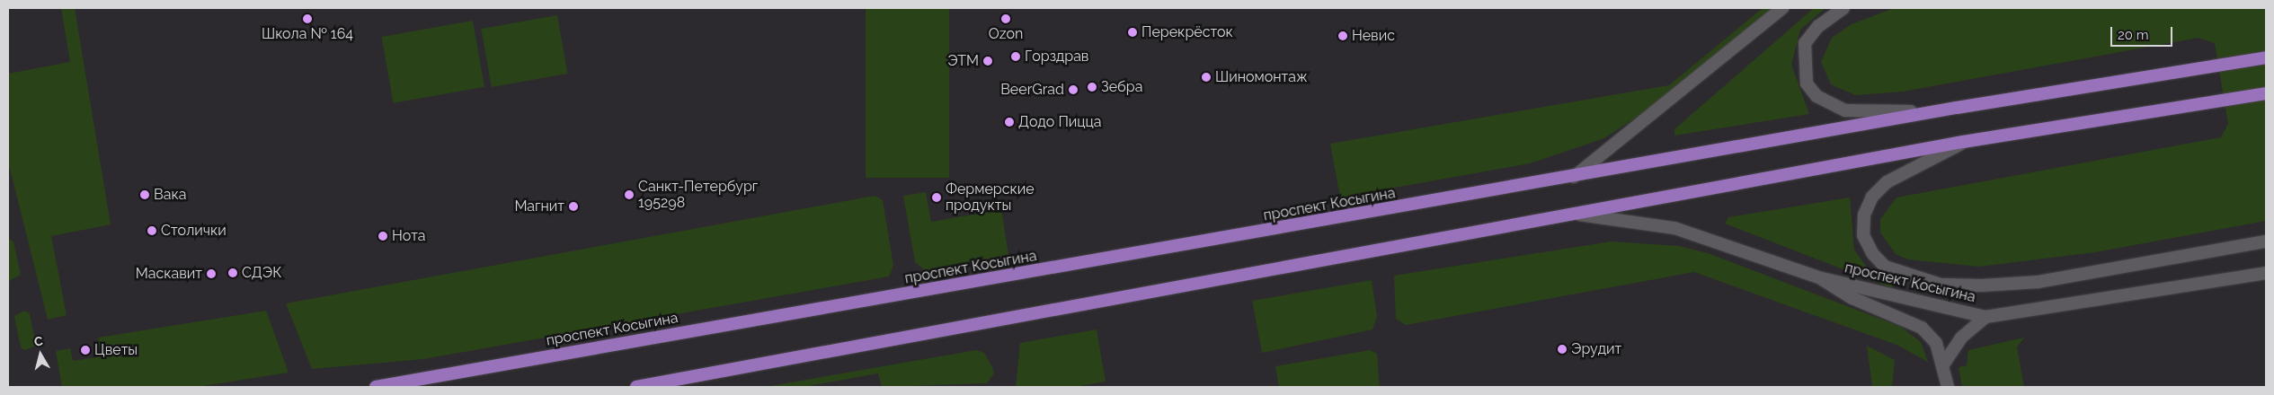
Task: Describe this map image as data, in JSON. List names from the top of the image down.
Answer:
{
  "streets": {
    "main road": ["проспект Косыгина"]
  },
  "places": [
    "Школа № 164",
    "Ozon",
    "Перекрёсток",
    "Невис",
    "Горздрав",
    "ЭТМ",
    "Шиномонтаж",
    "Зебра",
    "BeerGrad",
    "Додо Пицца",
    "Вака",
    "Санкт-Петербург 195298",
    "Фермерские продукты",
    "Магнит",
    "Столички",
    "Нота",
    "СДЭК",
    "Маскавит",
    "Эрудит",
    "Цветы"
  ],
  "scale_bar": "20 m",
  "north": "top"
}
